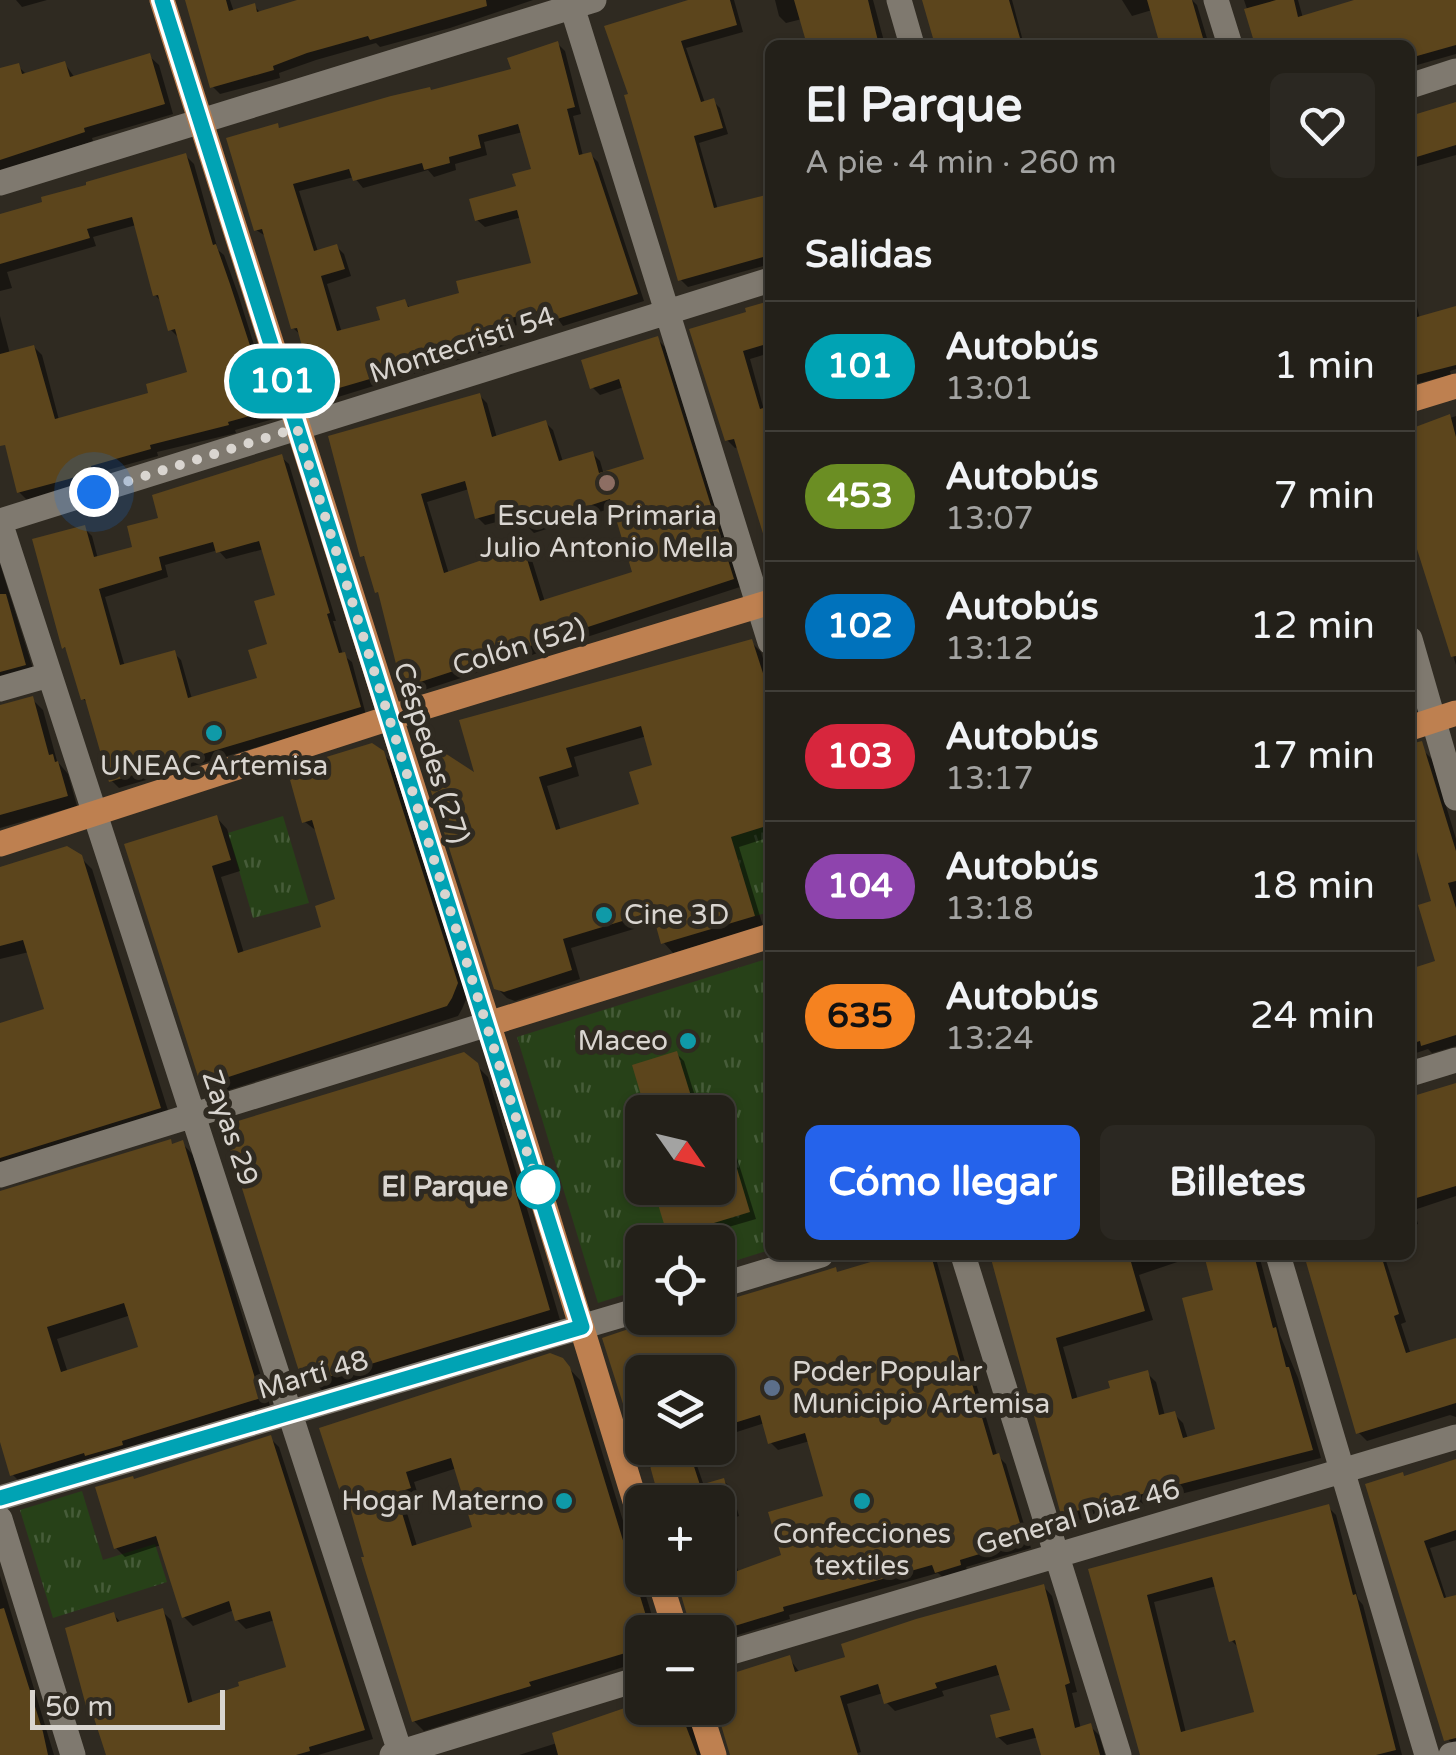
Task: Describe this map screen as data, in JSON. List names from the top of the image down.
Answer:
{
  "streets": {
    "main road": ["Colón (52)", "Céspedes (27)"],
    "street": [
      "Montecristi 54",
      "Zayas 29",
      "Martí 48",
      "General Díaz 46"
    ]
  },
  "crossings": [
    ["Montecristi 54", "Céspedes (27)"],
    ["Montecristi 54", "Zayas 29"],
    ["Colón (52)", "Céspedes (27)"],
    ["Colón (52)", "Zayas 29"],
    ["Céspedes (27)", "Martí 48"],
    ["Zayas 29", "Martí 48"]
  ],
  "places": [
    "Escuela Primaria Julio Antonio Mella",
    "UNEAC Artemisa",
    "Cine 3D",
    "Maceo",
    "El Parque",
    "Poder Popular Municipio Artemisa",
    "Hogar Materno",
    "Confecciones textiles"
  ],
  "lines": ["bus line 101"],
  "scale_bar": "50 m",
  "north": "bottom right",
  "page": {
    "on_map": "101",
    "heading": [
      ["El Parque", "A pie · 4 min · 260 m"],
      "Salidas"
    ],
    "list": [
      {
        "mark": "101",
        "name": "Autobús",
        "note": "13:01",
        "value": "1 min"
      },
      {
        "mark": "453",
        "name": "Autobús",
        "note": "13:07",
        "value": "7 min"
      },
      {
        "mark": "102",
        "name": "Autobús",
        "note": "13:12",
        "value": "12 min"
      },
      {
        "mark": "103",
        "name": "Autobús",
        "note": "13:17",
        "value": "17 min"
      },
      {
        "mark": "104",
        "name": "Autobús",
        "note": "13:18",
        "value": "18 min"
      },
      {
        "mark": "635",
        "name": "Autobús",
        "note": "13:24",
        "value": "24 min"
      }
    ],
    "map_buttons": ["+", "−"],
    "buttons": ["Cómo llegar", "Billetes"],
    "scale": "50 m"
  }
}
